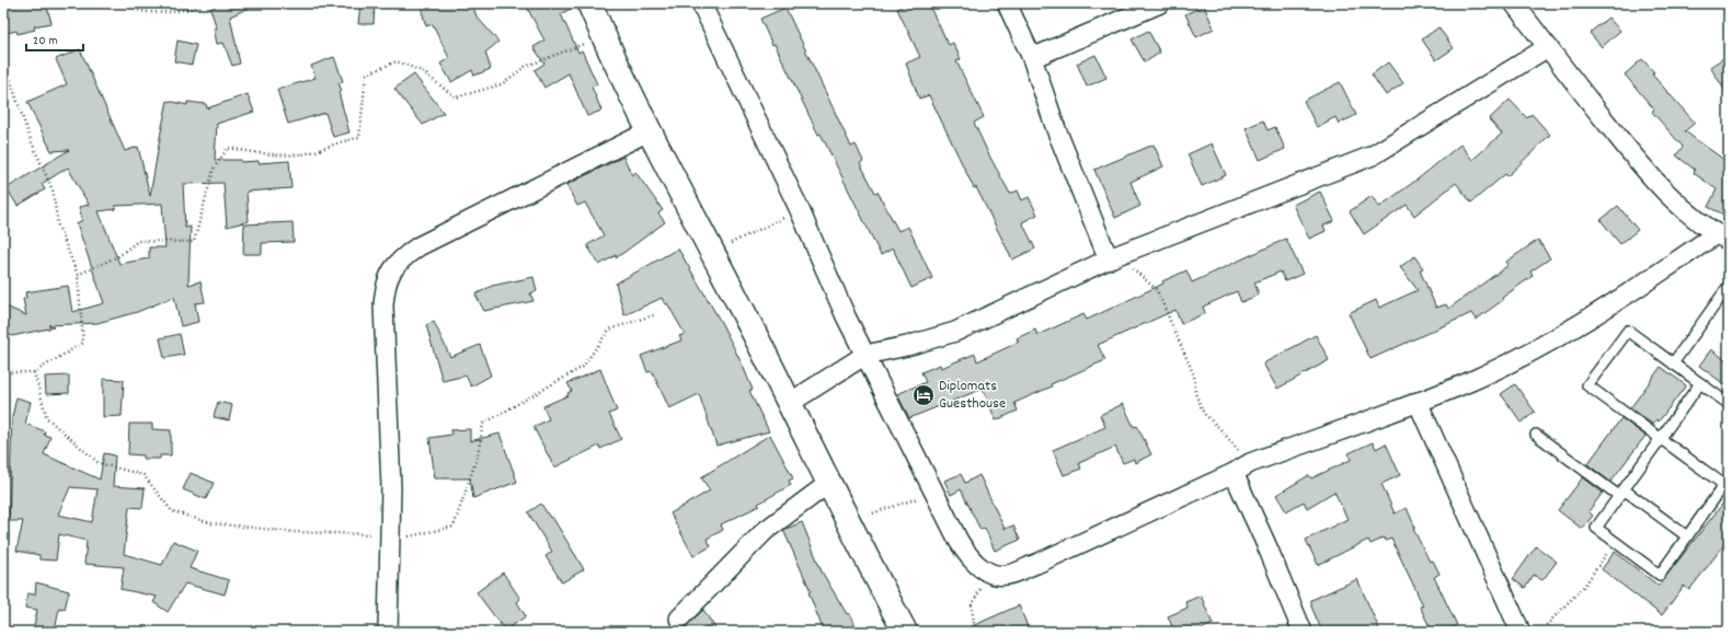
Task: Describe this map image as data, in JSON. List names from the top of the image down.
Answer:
{
  "places": {
    "hotel": ["Diplomats Guesthouse"]
  },
  "scale_bar": "20 m"
}
